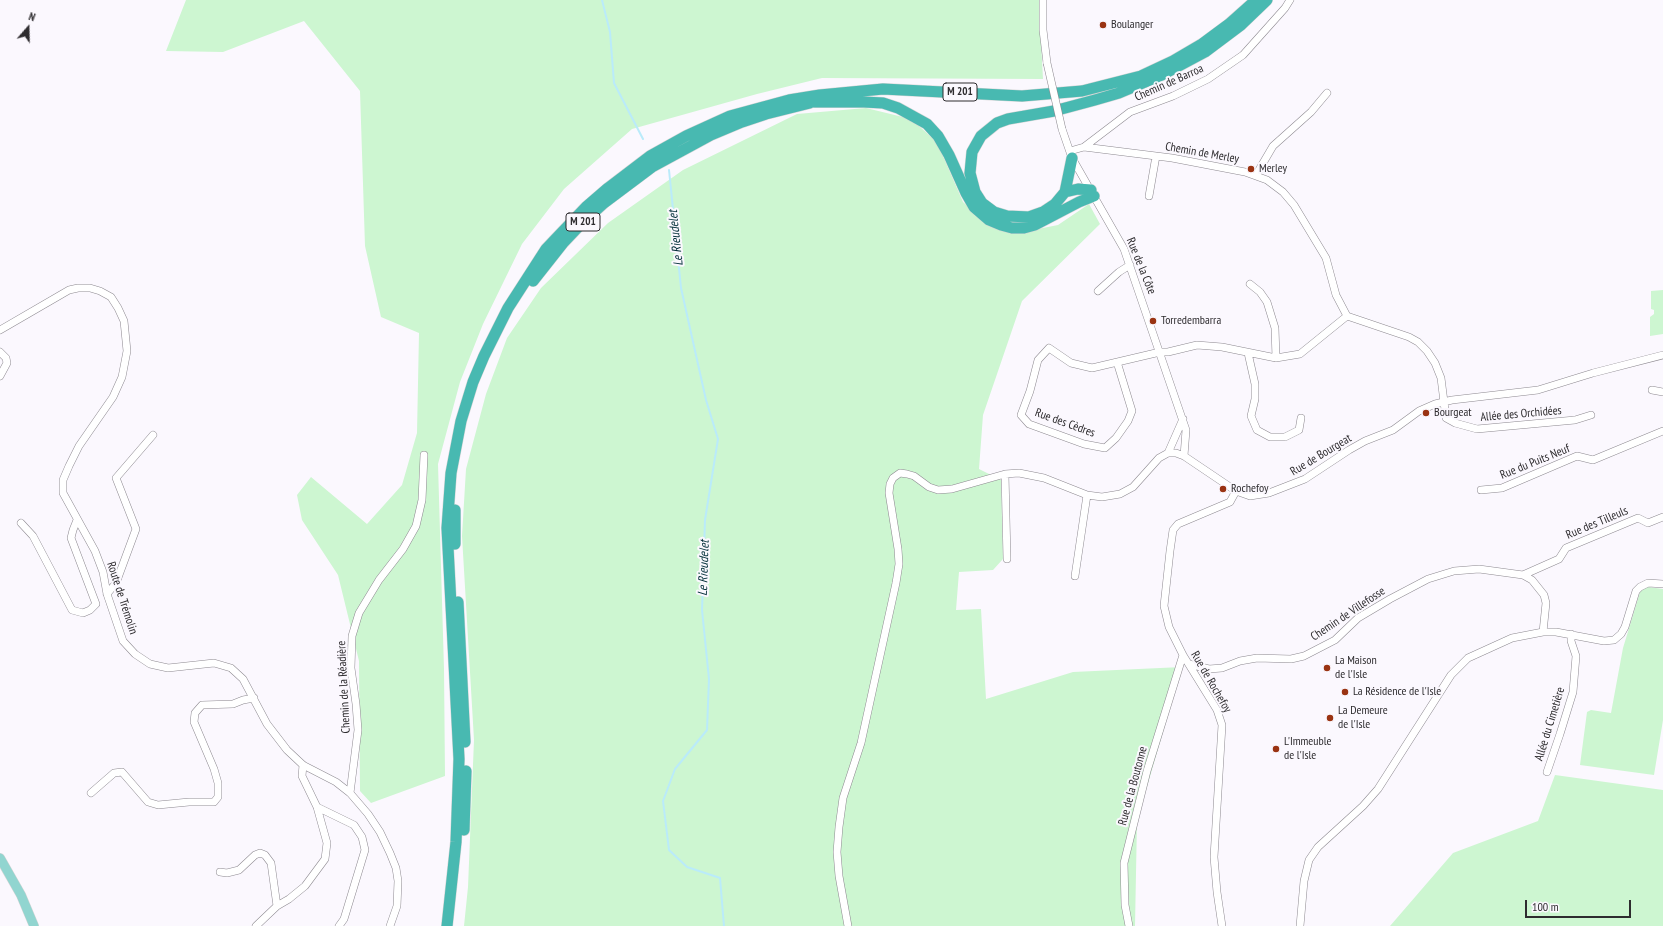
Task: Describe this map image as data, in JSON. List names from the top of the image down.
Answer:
{
  "streets": {
    "highway": ["M 201"],
    "street": [
      "Chemin de Barroa",
      "Chemin de Merley",
      "Rue de la Côte",
      "Allée des Orchidées",
      "Rue des Cèdres",
      "Rue de Bourgeat",
      "Rue du Puits Neuf",
      "Rue des Tilleuls",
      "Route de Trémolin",
      "Chemin de Villefosse",
      "Rue de Rochefoy",
      "Chemin de la Réadière",
      "Allée du Cimetière",
      "Rue de la Boutonne"
    ]
  },
  "crossings": [
    ["Chemin de Barroa", "Chemin de Merley"],
    ["Chemin de Merley", "Rue de la Côte"],
    ["Chemin de Merley", "Rue des Cèdres"],
    ["Rue de la Côte", "Rue des Cèdres"],
    ["Rue de la Côte", "Rue de Bourgeat"],
    ["Allée des Orchidées", "Rue de Bourgeat"],
    ["Rue de Bourgeat", "Rue de Rochefoy"],
    ["Rue des Tilleuls", "Chemin de Villefosse"],
    ["Route de Trémolin", "Chemin de la Réadière"],
    ["Chemin de Villefosse", "Rue de Rochefoy"],
    ["Rue de Rochefoy", "Rue de la Boutonne"]
  ],
  "water": ["Le Rieudelet"],
  "places": [
    "Boulanger",
    "Merley",
    "Torredembarra",
    "Bourgeat",
    "Rochefoy",
    "La Maison de l'Isle",
    "La Résidence de l'Isle",
    "La Demeure de l'Isle",
    "L'Immeuble de l'Isle"
  ],
  "scale_bar": "100 m",
  "north": "top"
}
